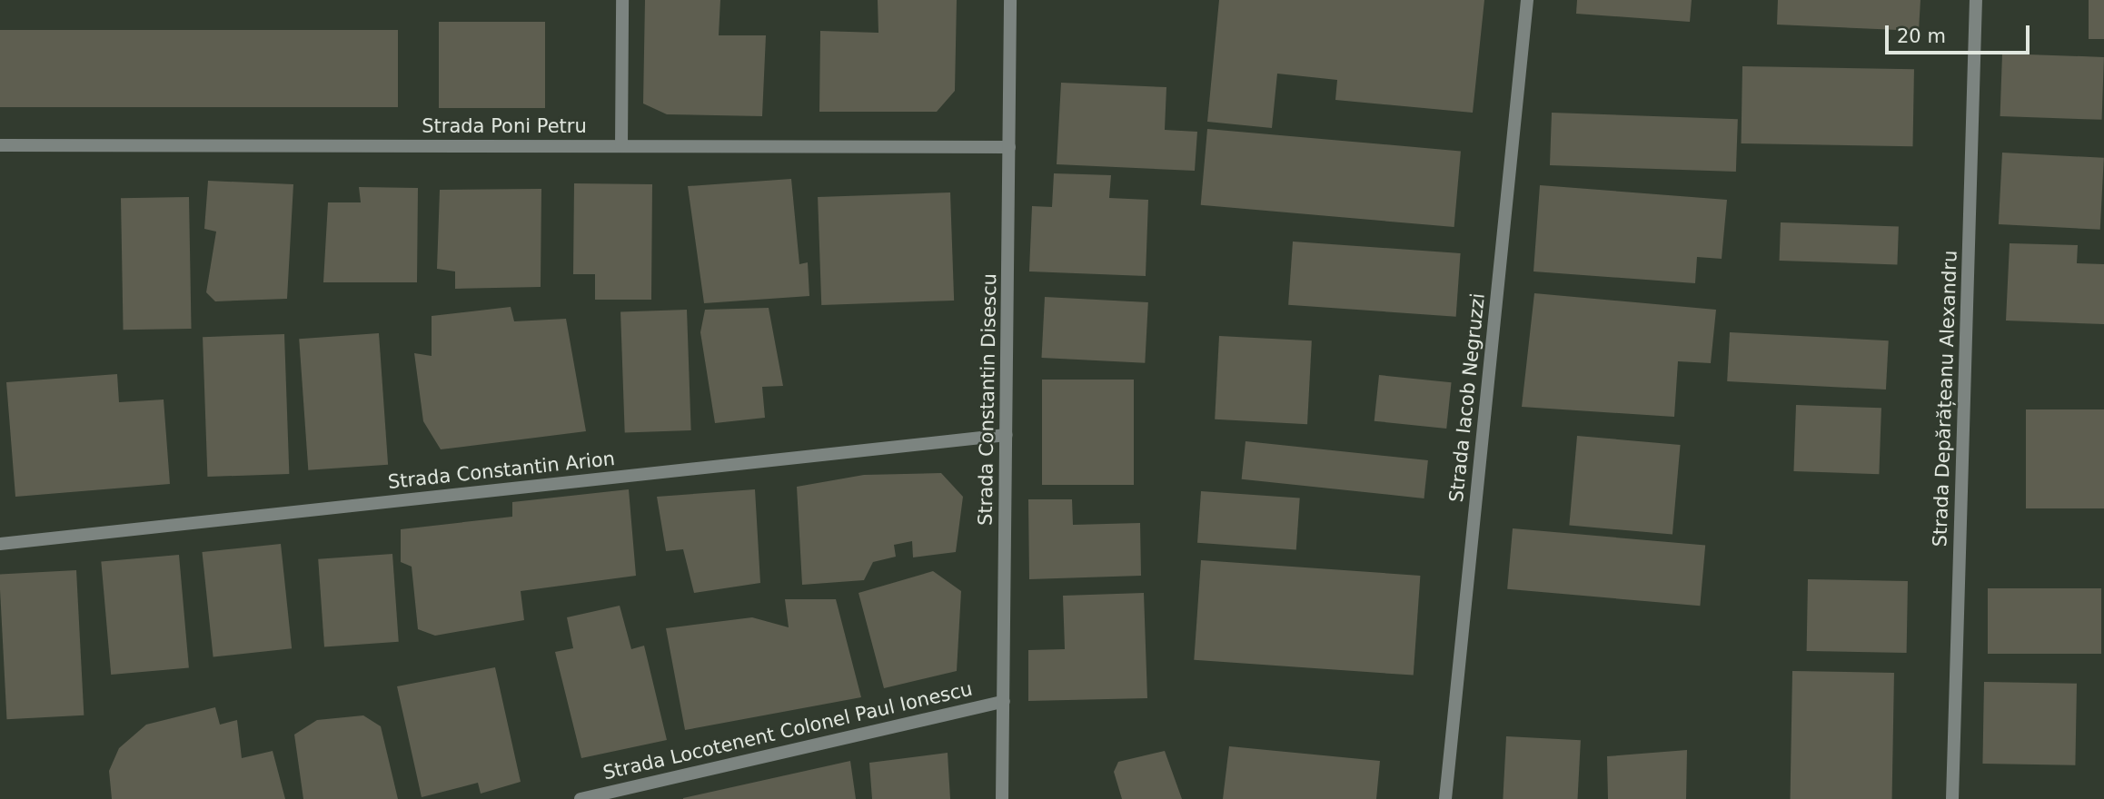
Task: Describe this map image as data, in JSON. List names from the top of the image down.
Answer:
{
  "streets": {
    "street": [
      "Strada Poni Petru",
      "Strada Iacob Negruzzi",
      "Strada Depărățeanu Alexandru",
      "Strada Constantin Disescu",
      "Strada Constantin Arion",
      "Strada Locotenent Colonel Paul Ionescu"
    ]
  },
  "crossings": [
    ["Strada Poni Petru", "Strada Constantin Disescu"],
    ["Strada Constantin Disescu", "Strada Constantin Arion"],
    ["Strada Constantin Disescu", "Strada Locotenent Colonel Paul Ionescu"]
  ],
  "scale_bar": "20 m"
}
